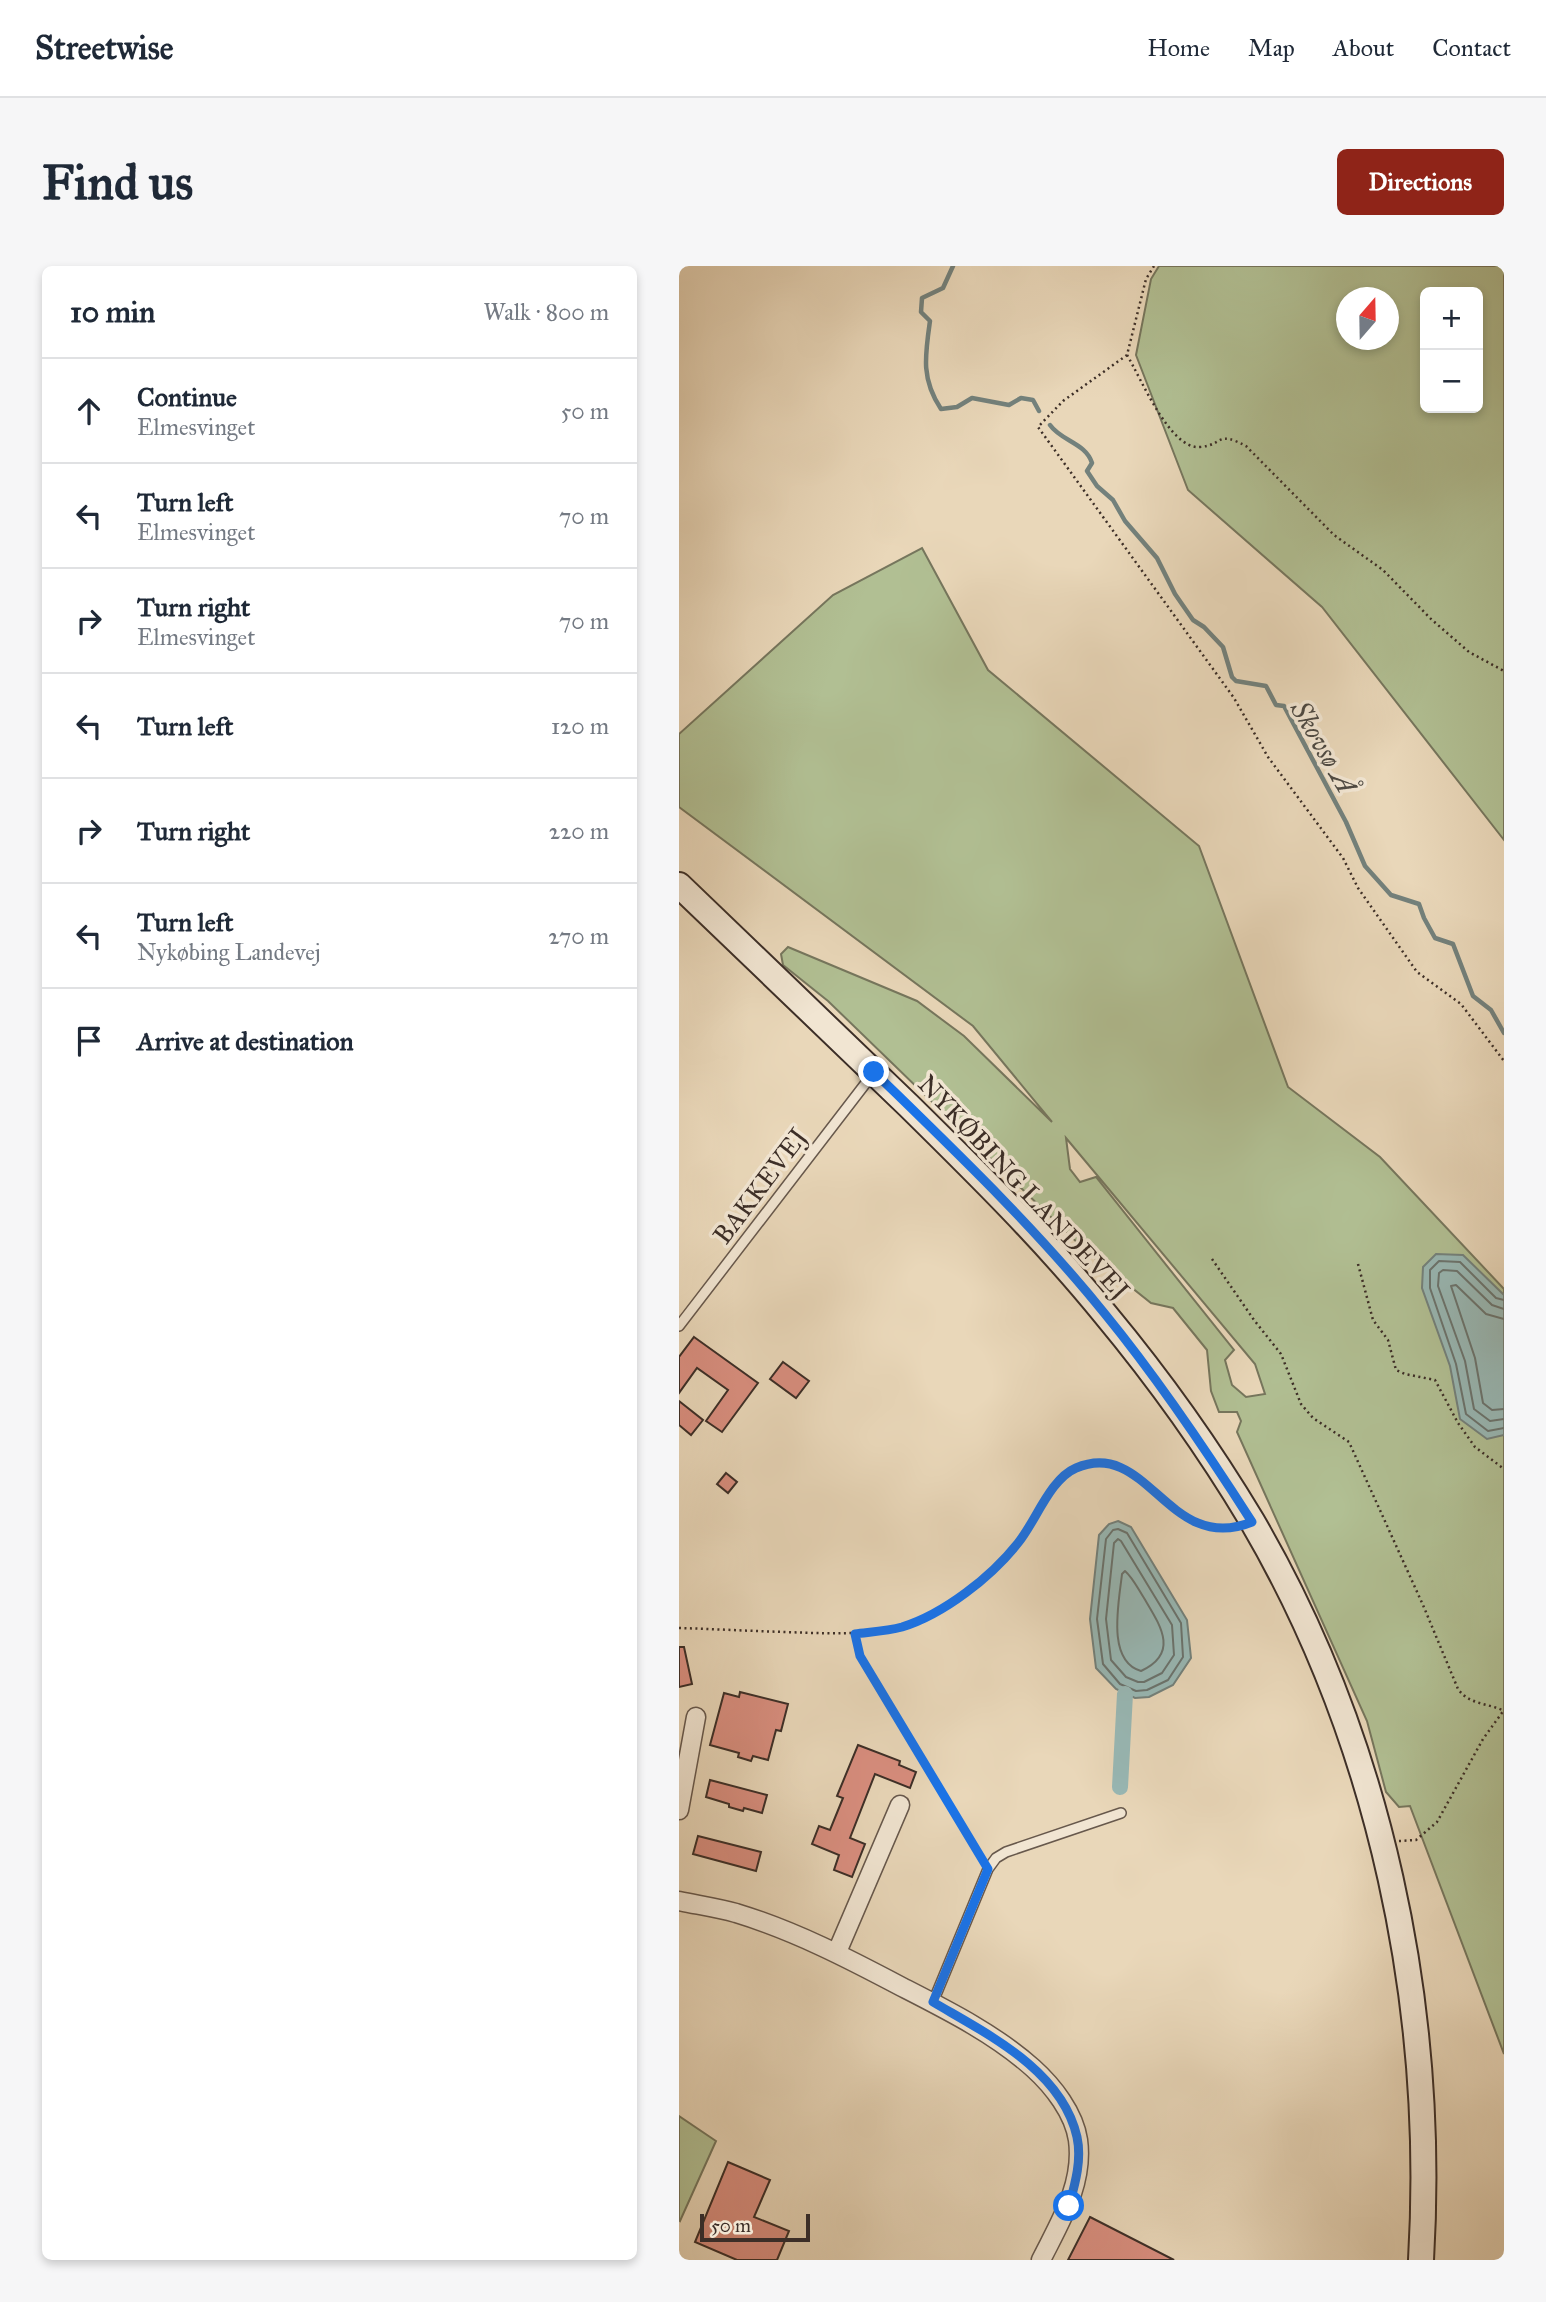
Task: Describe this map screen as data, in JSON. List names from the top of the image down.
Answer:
{
  "streets": {
    "main road": ["NYKØBING LANDEVEJ"],
    "lane": ["BAKKEVEJ"]
  },
  "crossings": [
    ["BAKKEVEJ", "NYKØBING LANDEVEJ"]
  ],
  "water": ["Skovsø Å"],
  "scale_bar": "50 m",
  "north": "top",
  "page": {
    "header": "Streetwise",
    "nav": [
      "Home",
      "Map",
      "About",
      "Contact"
    ],
    "buttons": "Directions",
    "title": "Find us",
    "heading": ["10 min", "Walk · 800 m"],
    "map_buttons": ["+", "−"],
    "list": [
      ["Continue", "Elmesvinget", "50 m"],
      ["Turn left", "Elmesvinget", "70 m"],
      ["Turn right", "Elmesvinget", "70 m"],
      ["Turn left", "120 m"],
      ["Turn right", "220 m"],
      ["Turn left", "Nykøbing Landevej", "270 m"],
      "Arrive at destination"
    ],
    "scale": "50 m"
  }
}
